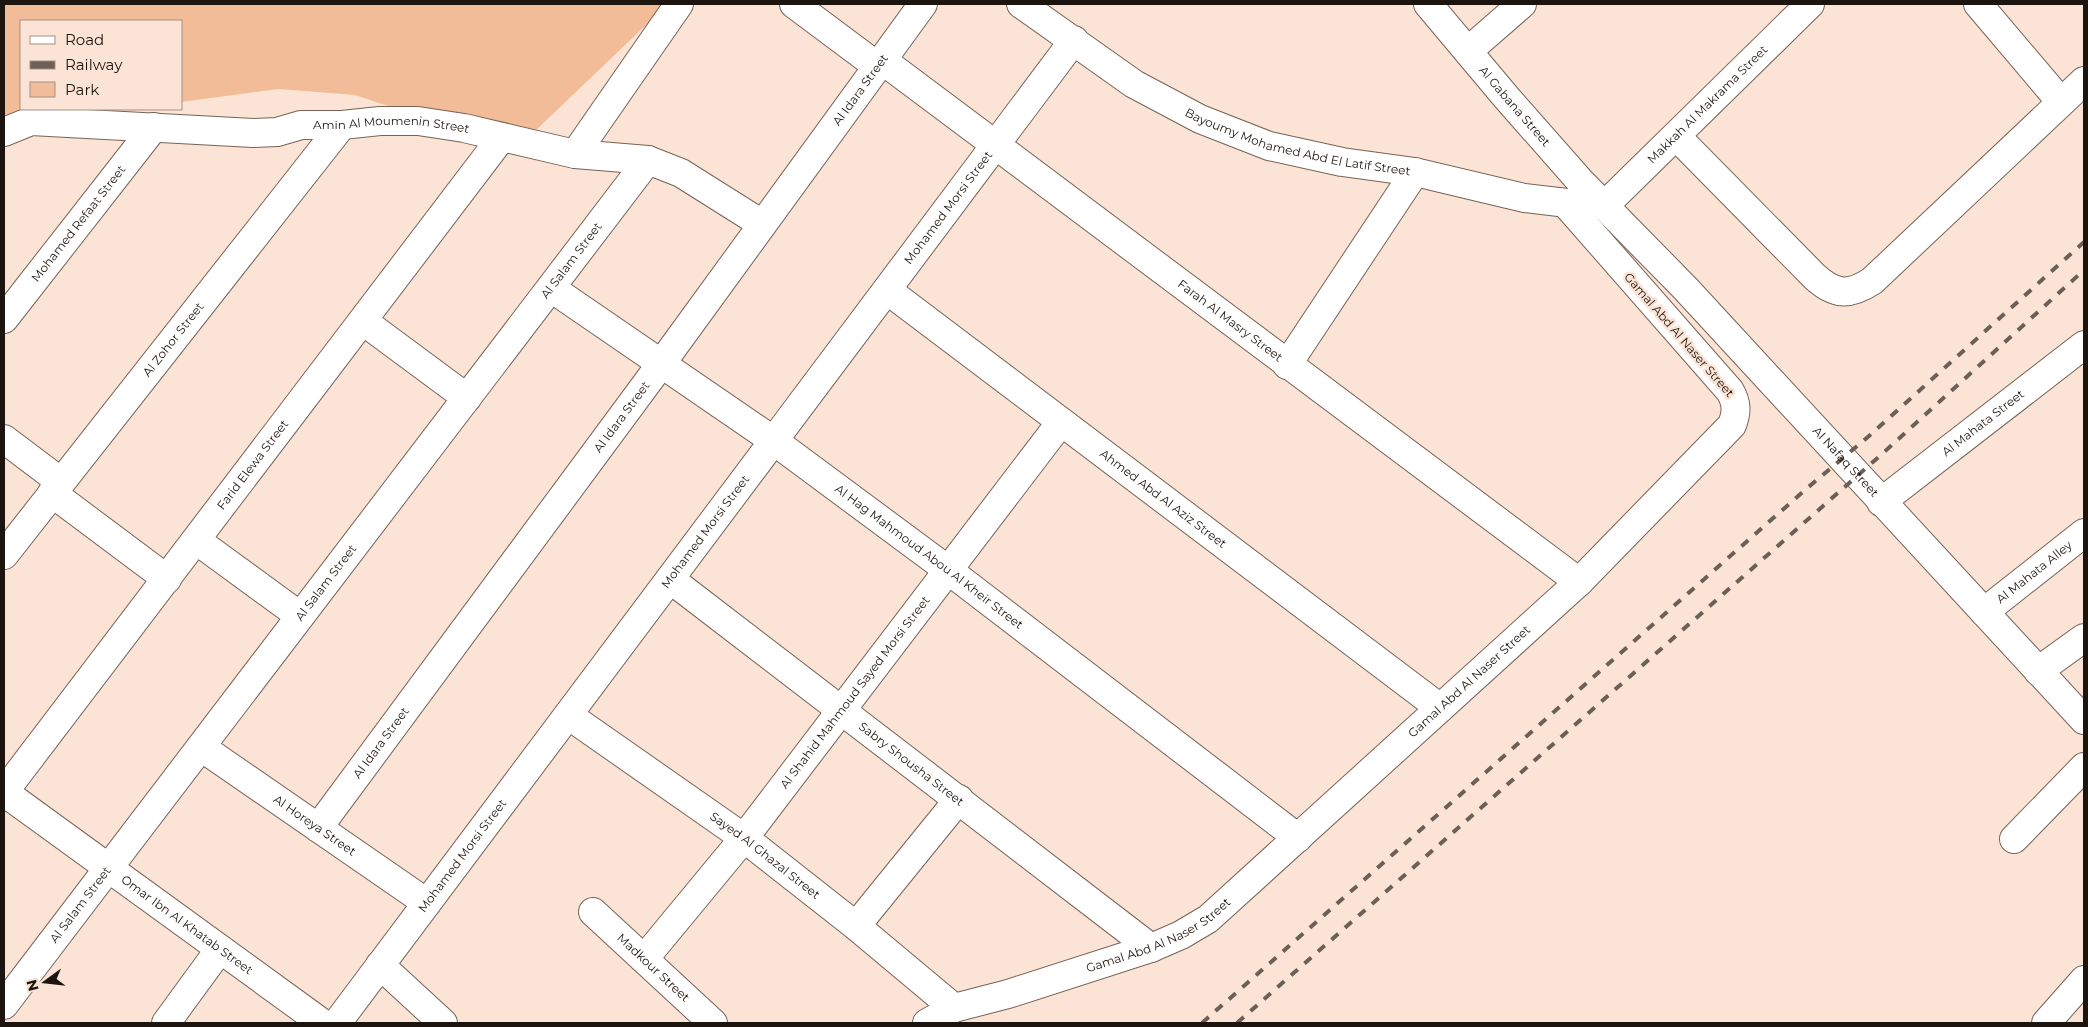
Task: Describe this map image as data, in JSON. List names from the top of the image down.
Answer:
{
  "streets": {
    "street": [
      "Al Idara Street",
      "Makkah Al Makrama Street",
      "Al Gabana Street",
      "Amin Al Moumenin Street",
      "Bayoumy Mohamed Abd El Latif Street",
      "Mohamed Morsi Street",
      "Mohamed Refaat Street",
      "Al Salam Street",
      "Farah Al Masry Street",
      "Gamal Abd Al Naser Street",
      "Al Zohor Street",
      "Al Mahata Street",
      "Al Nafaq Street",
      "Farid Elewa Street",
      "Ahmed Abd Al Aziz Street",
      "Al Hag Mahmoud Abou Al Kheir Street",
      "Al Mahata Alley",
      "Al Shahid Mahmoud Sayed Morsi Street",
      "Sabry Shousha Street",
      "Al Horeya Street",
      "Sayed Al Ghazal Street",
      "Omar Ibn Al Khatab Street",
      "Madkour Street"
    ]
  },
  "crossings": [
    ["Al Idara Street", "Amin Al Moumenin Street"],
    ["Al Idara Street", "Farah Al Masry Street"],
    ["Al Idara Street", "Al Hag Mahmoud Abou Al Kheir Street"],
    ["Al Idara Street", "Al Horeya Street"],
    ["Makkah Al Makrama Street", "Al Gabana Street"],
    ["Makkah Al Makrama Street", "Bayoumy Mohamed Abd El Latif Street"],
    ["Makkah Al Makrama Street", "Al Nafaq Street"],
    ["Al Gabana Street", "Bayoumy Mohamed Abd El Latif Street"],
    ["Al Gabana Street", "Al Nafaq Street"],
    ["Amin Al Moumenin Street", "Mohamed Refaat Street"],
    ["Amin Al Moumenin Street", "Al Salam Street"],
    ["Amin Al Moumenin Street", "Al Zohor Street"],
    ["Amin Al Moumenin Street", "Farid Elewa Street"],
    ["Bayoumy Mohamed Abd El Latif Street", "Mohamed Morsi Street"],
    ["Bayoumy Mohamed Abd El Latif Street", "Gamal Abd Al Naser Street"],
    ["Bayoumy Mohamed Abd El Latif Street", "Al Nafaq Street"],
    ["Mohamed Morsi Street", "Farah Al Masry Street"],
    ["Mohamed Morsi Street", "Ahmed Abd Al Aziz Street"],
    ["Mohamed Morsi Street", "Al Hag Mahmoud Abou Al Kheir Street"],
    ["Mohamed Morsi Street", "Sabry Shousha Street"],
    ["Mohamed Morsi Street", "Al Horeya Street"],
    ["Mohamed Morsi Street", "Sayed Al Ghazal Street"],
    ["Al Salam Street", "Al Hag Mahmoud Abou Al Kheir Street"],
    ["Al Salam Street", "Al Horeya Street"],
    ["Al Salam Street", "Omar Ibn Al Khatab Street"],
    ["Farah Al Masry Street", "Gamal Abd Al Naser Street"],
    ["Gamal Abd Al Naser Street", "Ahmed Abd Al Aziz Street"],
    ["Gamal Abd Al Naser Street", "Al Hag Mahmoud Abou Al Kheir Street"],
    ["Gamal Abd Al Naser Street", "Sabry Shousha Street"],
    ["Gamal Abd Al Naser Street", "Sayed Al Ghazal Street"],
    ["Al Mahata Street", "Al Nafaq Street"],
    ["Al Nafaq Street", "Al Mahata Alley"],
    ["Farid Elewa Street", "Omar Ibn Al Khatab Street"],
    ["Ahmed Abd Al Aziz Street", "Al Shahid Mahmoud Sayed Morsi Street"],
    ["Al Hag Mahmoud Abou Al Kheir Street", "Al Shahid Mahmoud Sayed Morsi Street"],
    ["Al Shahid Mahmoud Sayed Morsi Street", "Sabry Shousha Street"],
    ["Al Shahid Mahmoud Sayed Morsi Street", "Sayed Al Ghazal Street"],
    ["Al Shahid Mahmoud Sayed Morsi Street", "Madkour Street"]
  ],
  "legend": ["Road", "Railway", "Park"],
  "north": "left"
}
